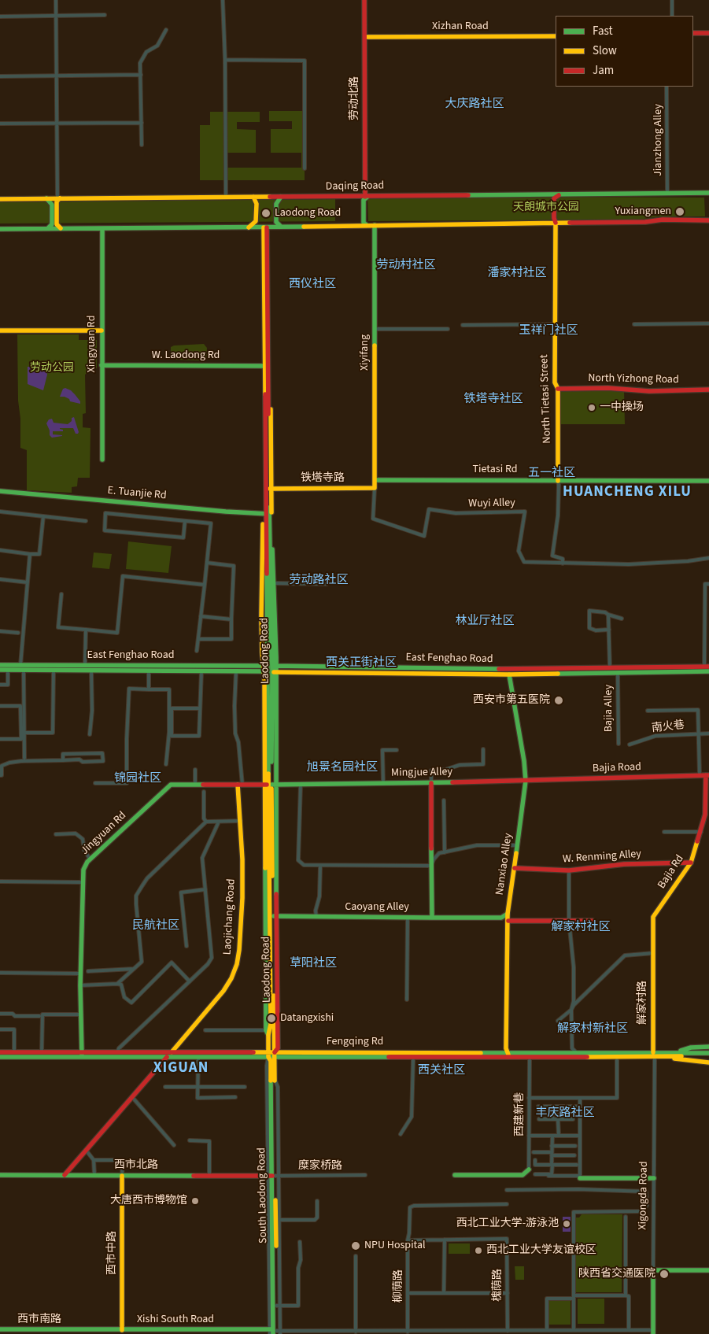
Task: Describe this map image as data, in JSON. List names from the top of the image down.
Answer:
{
  "streets": {
    "street": [
      "Xizhan Road",
      "劳动北路",
      "Jianzhong Alley",
      "Daqing Road",
      "Xingyuan Rd",
      "Xiyifang",
      "W. Laodong Rd",
      "North Yizhong Road",
      "North Tietasi Street",
      "Tietasi Rd",
      "铁塔寺路",
      "E. Tuanjie Rd",
      "Wuyi Alley",
      "Laodong Road",
      "East Fenghao Road",
      "Bajia Alley",
      "南火巷",
      "Bajia Road",
      "Mingjue Alley",
      "Jingyuan Rd",
      "W. Renming Alley",
      "Nanxiao Alley",
      "Bajia Rd",
      "Caoyang Alley",
      "Laojichang Road",
      "解家村路",
      "Fengqing Rd",
      "西建新巷",
      "西市北路",
      "糜家桥路",
      "South Laodong Road",
      "Xigongda Road",
      "西市中路",
      "槐荫路",
      "柳荫路",
      "西市南路",
      "Xishi South Road"
    ]
  },
  "crossings": [
    ["Xizhan Road", "劳动北路"],
    ["劳动北路", "Daqing Road"],
    ["Jianzhong Alley", "Daqing Road"],
    ["Xingyuan Rd", "W. Laodong Rd"],
    ["Xiyifang", "Tietasi Rd"],
    ["W. Laodong Rd", "Laodong Road"],
    ["North Yizhong Road", "North Tietasi Street"],
    ["North Tietasi Street", "Tietasi Rd"],
    ["铁塔寺路", "Wuyi Alley"],
    ["铁塔寺路", "Laodong Road"],
    ["E. Tuanjie Rd", "Laodong Road"],
    ["Laodong Road", "East Fenghao Road"],
    ["Laodong Road", "Mingjue Alley"],
    ["Laodong Road", "Jingyuan Rd"],
    ["Laodong Road", "Caoyang Alley"],
    ["Laodong Road", "Fengqing Rd"],
    ["Laodong Road", "South Laodong Road"],
    ["East Fenghao Road", "Bajia Alley"],
    ["East Fenghao Road", "Nanxiao Alley"],
    ["Bajia Road", "Mingjue Alley"],
    ["Bajia Road", "Nanxiao Alley"],
    ["Bajia Road", "Bajia Rd"],
    ["Mingjue Alley", "Jingyuan Rd"],
    ["Mingjue Alley", "Nanxiao Alley"],
    ["Jingyuan Rd", "Laojichang Road"],
    ["Jingyuan Rd", "Fengqing Rd"],
    ["W. Renming Alley", "Nanxiao Alley"],
    ["W. Renming Alley", "Bajia Rd"],
    ["Nanxiao Alley", "Caoyang Alley"],
    ["Nanxiao Alley", "Fengqing Rd"],
    ["Bajia Rd", "解家村路"],
    ["Laojichang Road", "Fengqing Rd"],
    ["解家村路", "Fengqing Rd"],
    ["解家村路", "Xigongda Road"],
    ["Fengqing Rd", "South Laodong Road"],
    ["Fengqing Rd", "Xigongda Road"],
    ["西市北路", "糜家桥路"],
    ["西市北路", "South Laodong Road"],
    ["西市北路", "西市中路"],
    ["糜家桥路", "South Laodong Road"],
    ["South Laodong Road", "Xishi South Road"],
    ["西市中路", "Xishi South Road"],
    ["西市南路", "Xishi South Road"]
  ],
  "districts": [
    "大庆路社区",
    "劳动村社区",
    "潘家村社区",
    "西仪社区",
    "玉祥门社区",
    "铁塔寺社区",
    "五一社区",
    "HUANCHENG XILU",
    "劳动路社区",
    "林业厅社区",
    "西关正街社区",
    "旭景名园社区",
    "锦园社区",
    "民航社区",
    "解家村社区",
    "草阳社区",
    "解家村新社区",
    "XIGUAN",
    "西关社区",
    "丰庆路社区"
  ],
  "parks": ["天朗城市公园", "劳动公园"],
  "places": [
    "Yuxiangmen",
    "Laodong Road",
    "一中操场",
    "西安市第五医院",
    "Datangxishi",
    "大唐西市博物馆",
    "西北工业大学-游泳池",
    "NPU Hospital",
    "西北工业大学友谊校区",
    "陕西省交通医院"
  ],
  "legend": ["Fast", "Slow", "Jam"]
}
